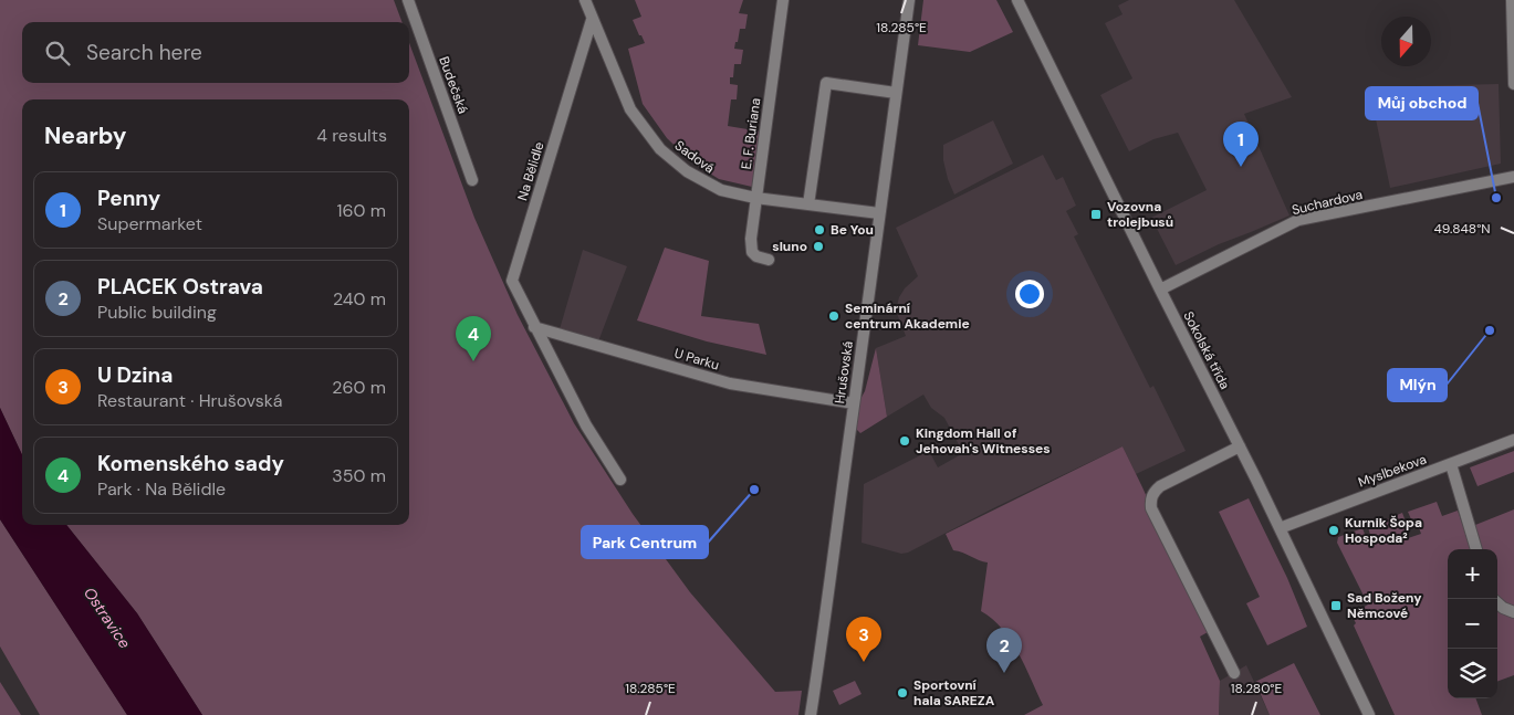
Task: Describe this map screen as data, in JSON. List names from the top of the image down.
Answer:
{
  "streets": {
    "street": [
      "Budečská",
      "E. F. Buriana",
      "Sadová",
      "Na Bělidle",
      "Suchardova",
      "Sokolská třída",
      "U Parku",
      "Hrušovská",
      "Myslbekova"
    ]
  },
  "crossings": [
    ["E. F. Buriana", "Sadová"],
    ["Sadová", "Na Bělidle"],
    ["Sadová", "Hrušovská"],
    ["Na Bělidle", "U Parku"],
    ["Suchardova", "Sokolská třída"],
    ["Sokolská třída", "Myslbekova"],
    ["U Parku", "Hrušovská"]
  ],
  "water": ["Ostravice"],
  "places": {
    "other": [
      "Můj obchod",
      "Be You",
      "sluno",
      "Seminární centrum Akademie",
      "Mlýn",
      "Kingdom Hall of Jehovah's Witnesses",
      "Park Centrum",
      "Kurnik Šopa Hospoda²",
      "Sportovní hala SAREZA"
    ],
    "transit": ["Vozovna trolejbusů", "Sad Boženy Němcové"]
  },
  "north": "bottom",
  "page": {
    "search": "Search here",
    "heading": ["Nearby", "4 results"],
    "pins": [
      "1",
      "4",
      "3",
      "2"
    ],
    "list": [
      {
        "mark": "1",
        "name": "Penny",
        "note": "Supermarket",
        "value": "160 m"
      },
      {
        "mark": "2",
        "name": "PLACEK Ostrava",
        "note": "Public building",
        "value": "240 m"
      },
      {
        "mark": "3",
        "name": "U Dzina",
        "note": "Restaurant · Hrušovská",
        "value": "260 m"
      },
      {
        "mark": "4",
        "name": "Komenského sady",
        "note": "Park · Na Bělidle",
        "value": "350 m"
      }
    ],
    "map_buttons": ["+", "−"]
  },
  "coordinates": ["18.285°E", "49.848°N", "18.280°E"]
}
